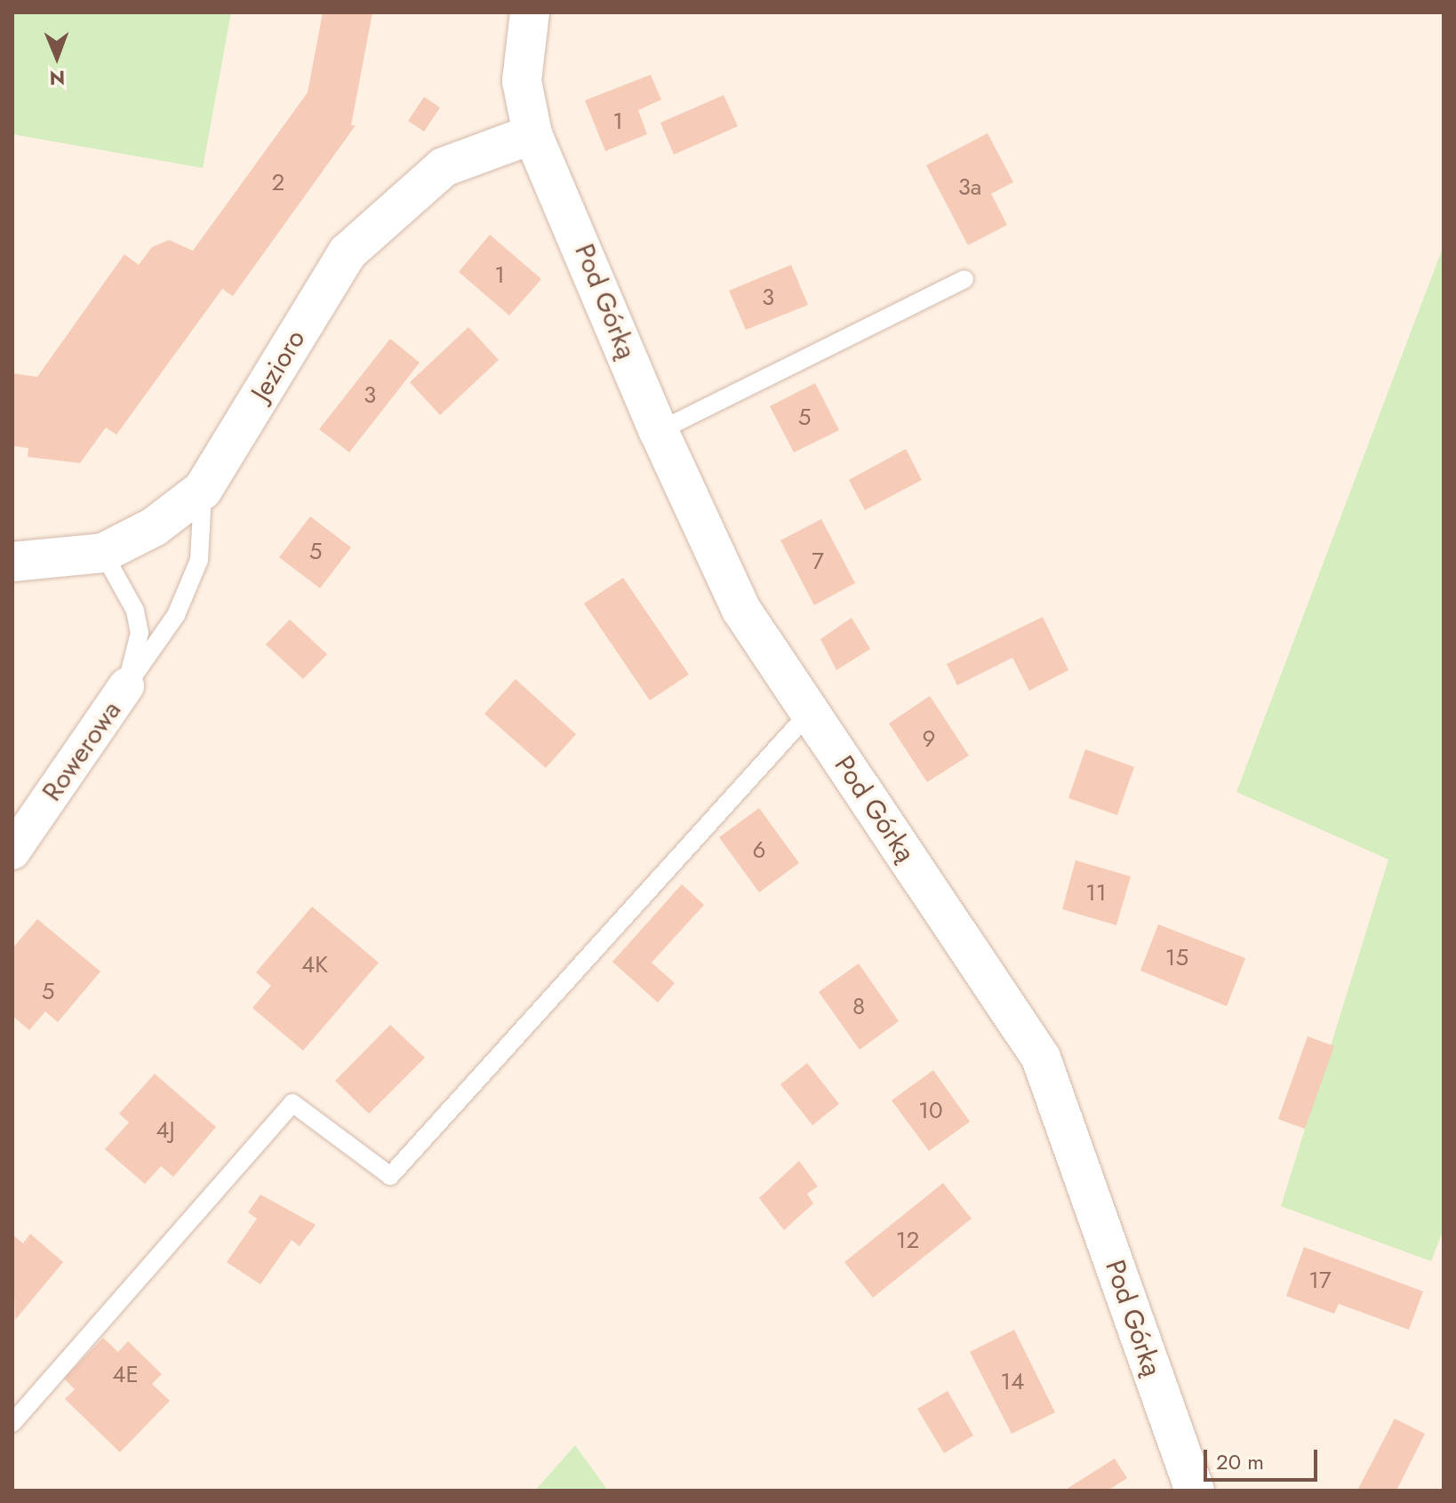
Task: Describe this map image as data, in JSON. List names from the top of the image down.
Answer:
{
  "streets": {
    "street": ["Pod Górką", "Jezioro", "Rowerowa"]
  },
  "crossings": [
    ["Pod Górką", "Jezioro"],
    ["Jezioro", "Rowerowa"]
  ],
  "house_numbers": [
    "1",
    "2",
    "3a",
    "1",
    "3",
    "3",
    "5",
    "5",
    "7",
    "9",
    "6",
    "11",
    "15",
    "4K",
    "5",
    "8",
    "10",
    "4J",
    "12",
    "17",
    "4E",
    "14"
  ],
  "scale_bar": "20 m",
  "north": "bottom"
}
